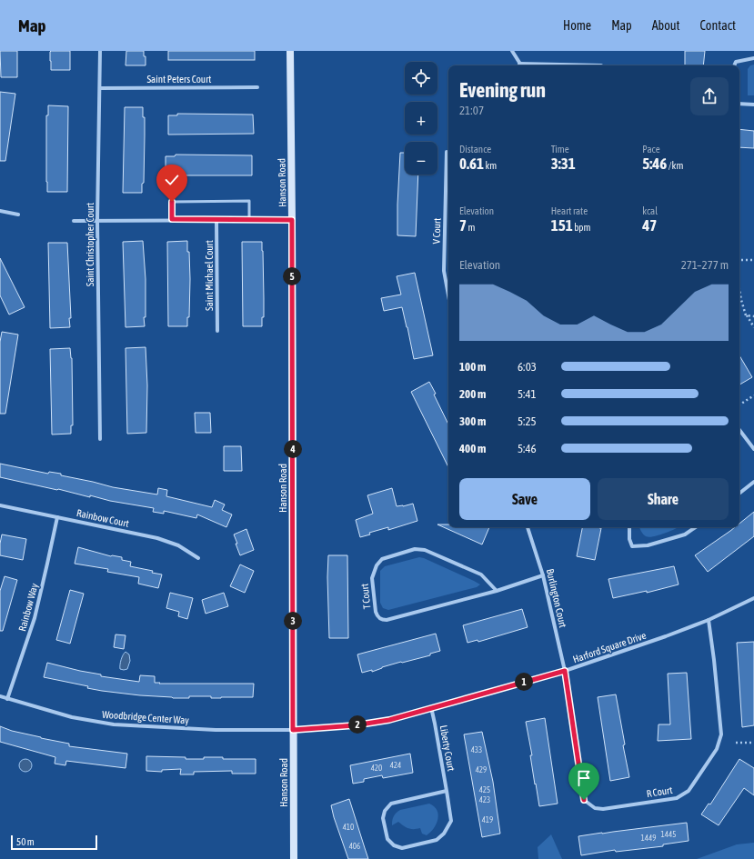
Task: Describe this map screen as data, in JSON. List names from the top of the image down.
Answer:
{
  "streets": {
    "street": [
      "Saint Peters Court",
      "Hanson Road",
      "V Court",
      "Saint Christopher Court",
      "Saint Michael Court",
      "Rainbow Court",
      "T Court",
      "Burlington Court",
      "Rainbow Way",
      "Harford Square Drive",
      "Woodbridge Center Way",
      "Liberty Court",
      "R Court"
    ]
  },
  "crossings": [
    ["Saint Peters Court", "Saint Christopher Court"],
    ["Hanson Road", "Harford Square Drive"],
    ["Hanson Road", "Woodbridge Center Way"],
    ["Rainbow Court", "Rainbow Way"],
    ["T Court", "Burlington Court"],
    ["Burlington Court", "Harford Square Drive"],
    ["Burlington Court", "R Court"],
    ["Rainbow Way", "Woodbridge Center Way"],
    ["Harford Square Drive", "Woodbridge Center Way"],
    ["Harford Square Drive", "Liberty Court"],
    ["Harford Square Drive", "R Court"]
  ],
  "house_numbers": [
    "433",
    "424",
    "420",
    "429",
    "425",
    "423",
    "419",
    "410",
    "1445",
    "1449",
    "406"
  ],
  "scale_bar": "50 m",
  "page": {
    "header": "Map",
    "nav": [
      "Home",
      "Map",
      "About",
      "Contact"
    ],
    "map_buttons": ["+", "−"],
    "heading": ["Evening run", "21:07"],
    "stats": [
      ["Distance", "0.61 km"],
      ["Time", "3:31"],
      ["Pace", "5:46 /km"],
      ["Elevation", "7 m"],
      ["Heart rate", "151 bpm"],
      ["kcal", "47"]
    ],
    "chart": ["Elevation", "271–277 m"],
    "pins": [
      "5",
      "4",
      "3",
      "1",
      "2"
    ],
    "list": [
      {
        "name": "100 m",
        "note": "6:03"
      },
      {
        "name": "200 m",
        "note": "5:41"
      },
      {
        "name": "300 m",
        "note": "5:25"
      },
      {
        "name": "400 m",
        "note": "5:46"
      }
    ],
    "buttons": ["Save", "Share"],
    "scale": "50 m"
  }
}
